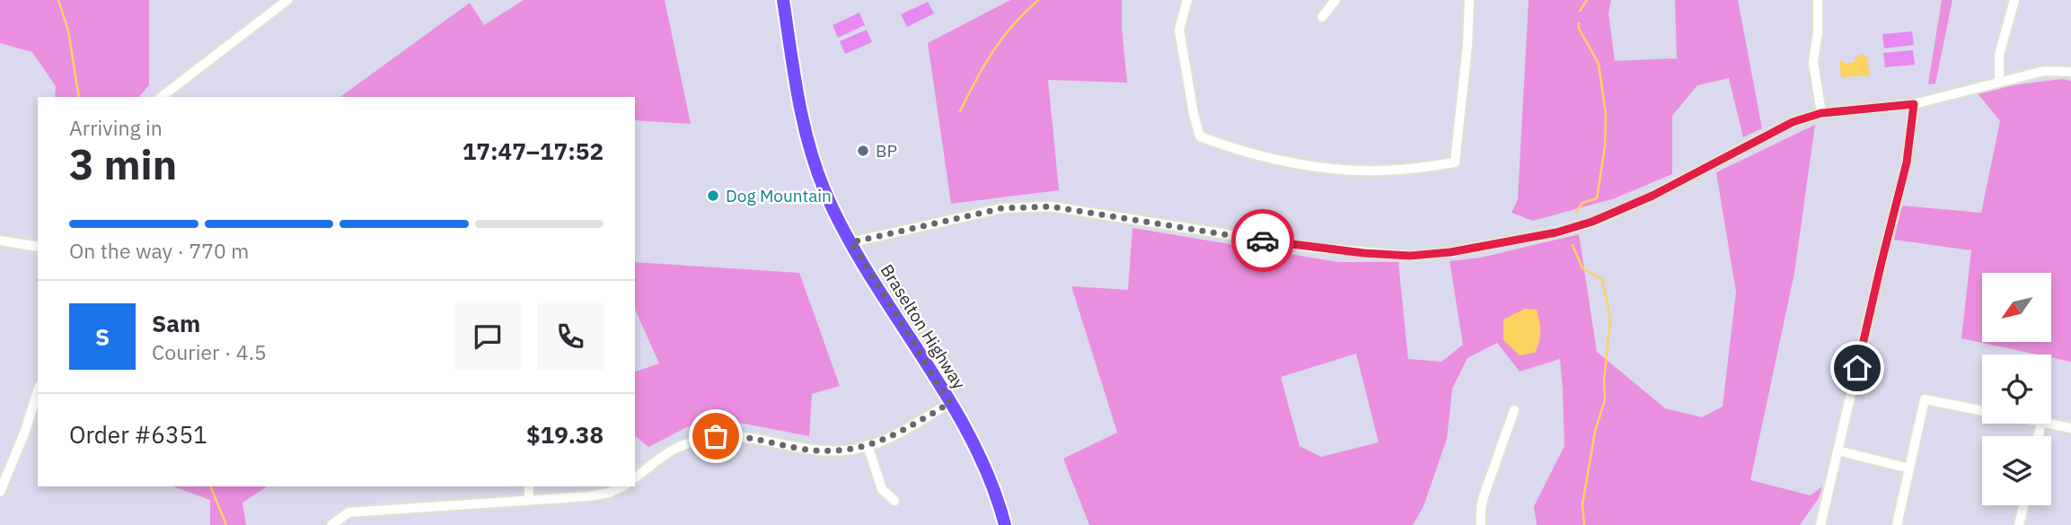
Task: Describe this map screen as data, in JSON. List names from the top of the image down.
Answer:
{
  "streets": {
    "main road": ["Braselton Highway"]
  },
  "places": ["BP", "Dog Mountain"],
  "north": "bottom left",
  "page": {
    "heading": ["3 min", "Arriving in", "17:47–17:52"],
    "panel": [
      "Sam",
      "Courier · 4.5",
      "Order #6351",
      "$19.38"
    ],
    "bar": "On the way · 770 m",
    "round": "S"
  }
}
